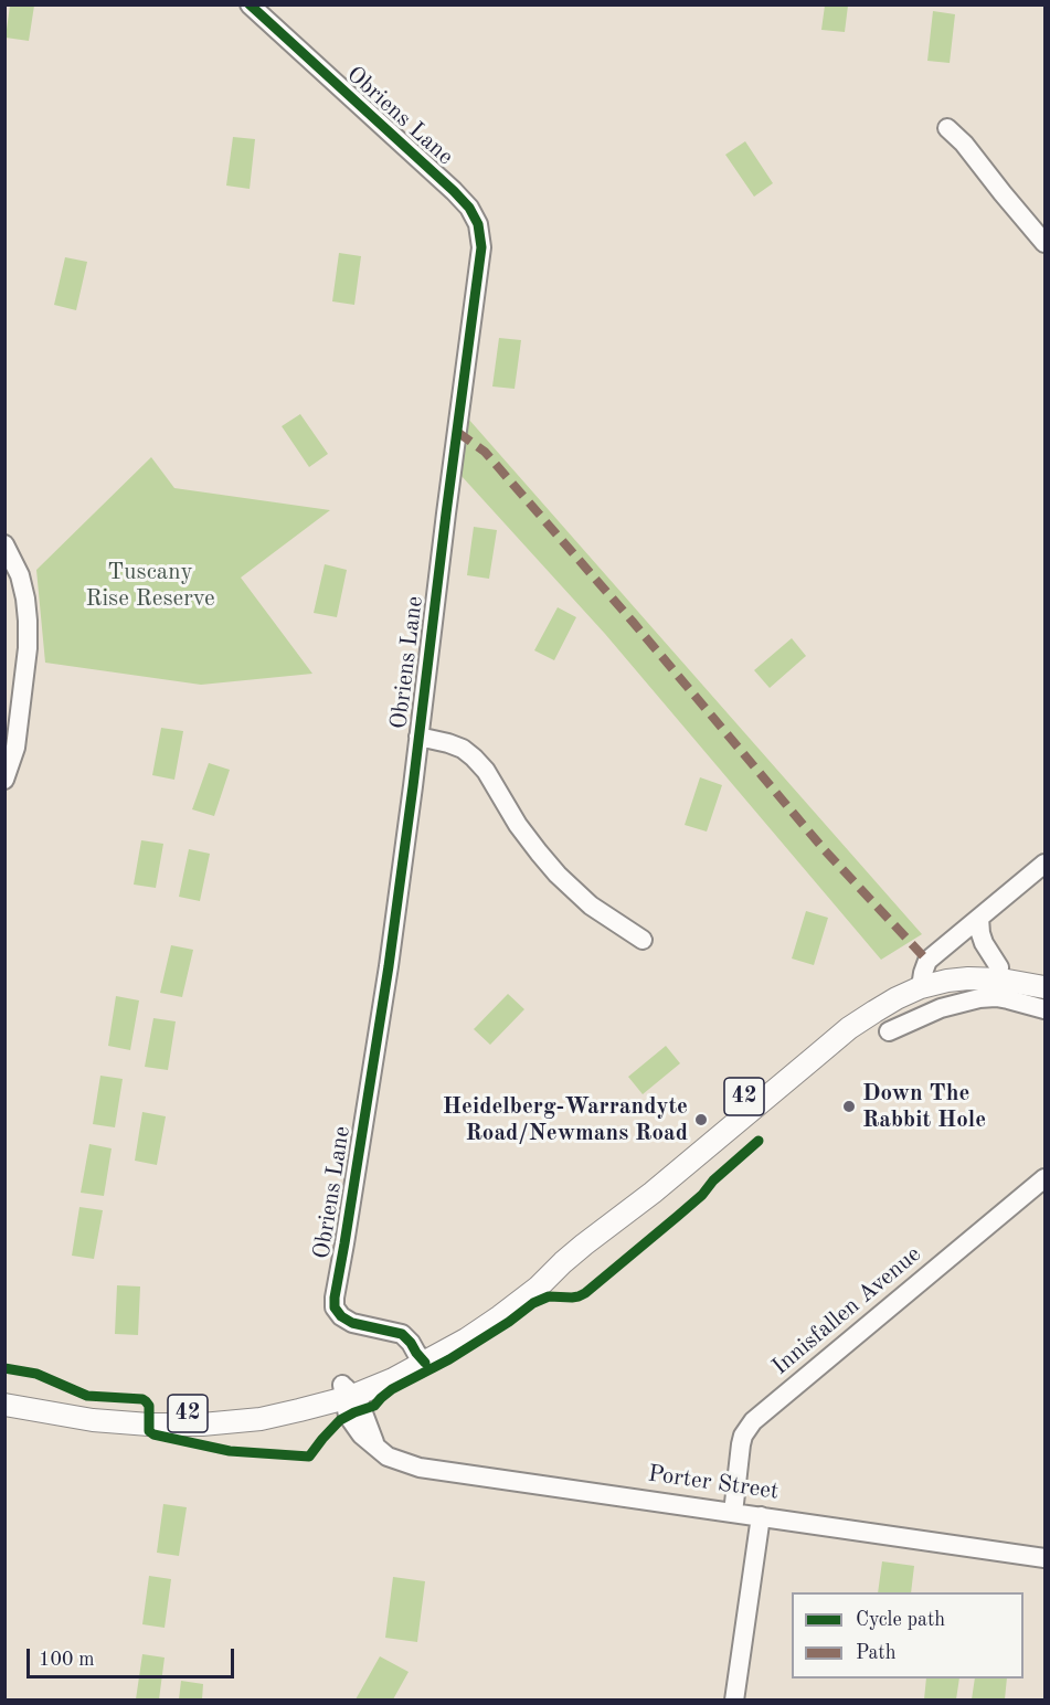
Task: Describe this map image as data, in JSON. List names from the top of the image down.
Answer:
{
  "streets": {
    "main road": ["42"],
    "street": ["Obriens Lane", "Innisfallen Avenue", "Porter Street"]
  },
  "crossings": [
    ["Obriens Lane", "42"],
    ["42", "Porter Street"],
    ["Innisfallen Avenue", "Porter Street"]
  ],
  "parks": ["Tuscany Rise Reserve"],
  "places": ["Down The Rabbit Hole", "Heidelberg-Warrandyte Road/Newmans Road"],
  "legend": ["Cycle path", "Path"],
  "scale_bar": "100 m"
}
